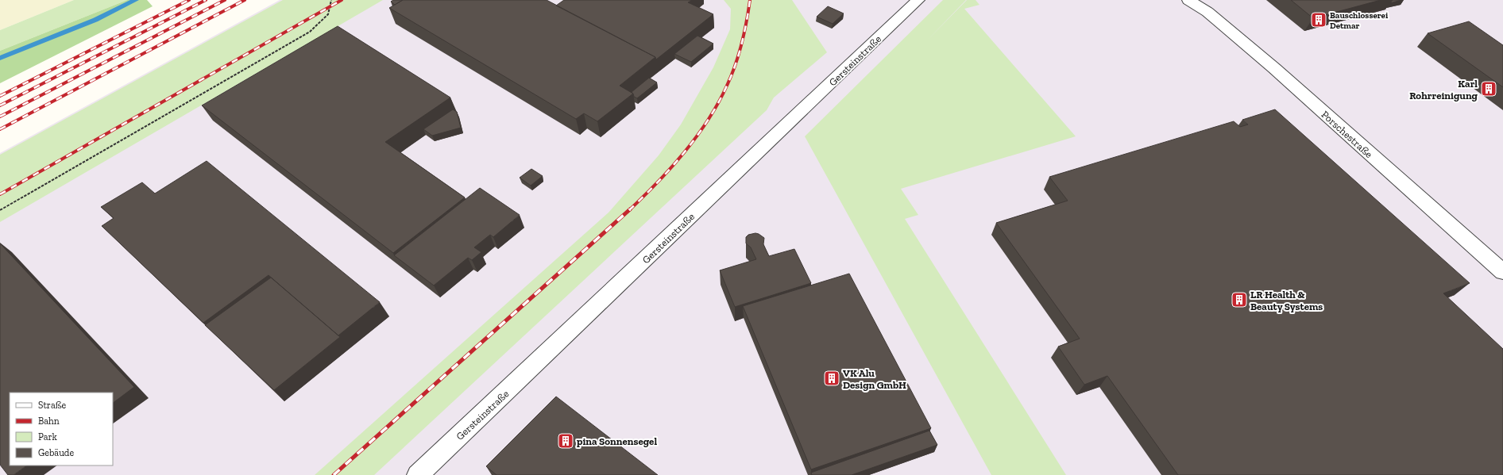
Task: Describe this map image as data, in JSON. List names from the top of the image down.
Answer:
{
  "streets": {
    "street": ["Gersteinstraße", "Porschestraße"]
  },
  "places": {
    "building": [
      "Bauschlosserei Detmar",
      "Karl Rohrreinigung",
      "LR Health & Beauty Systems",
      "VK Alu Design GmbH",
      "pina Sonnensegel"
    ]
  },
  "legend": [
    "Straße",
    "Bahn",
    "Park",
    "Gebäude"
  ]
}
